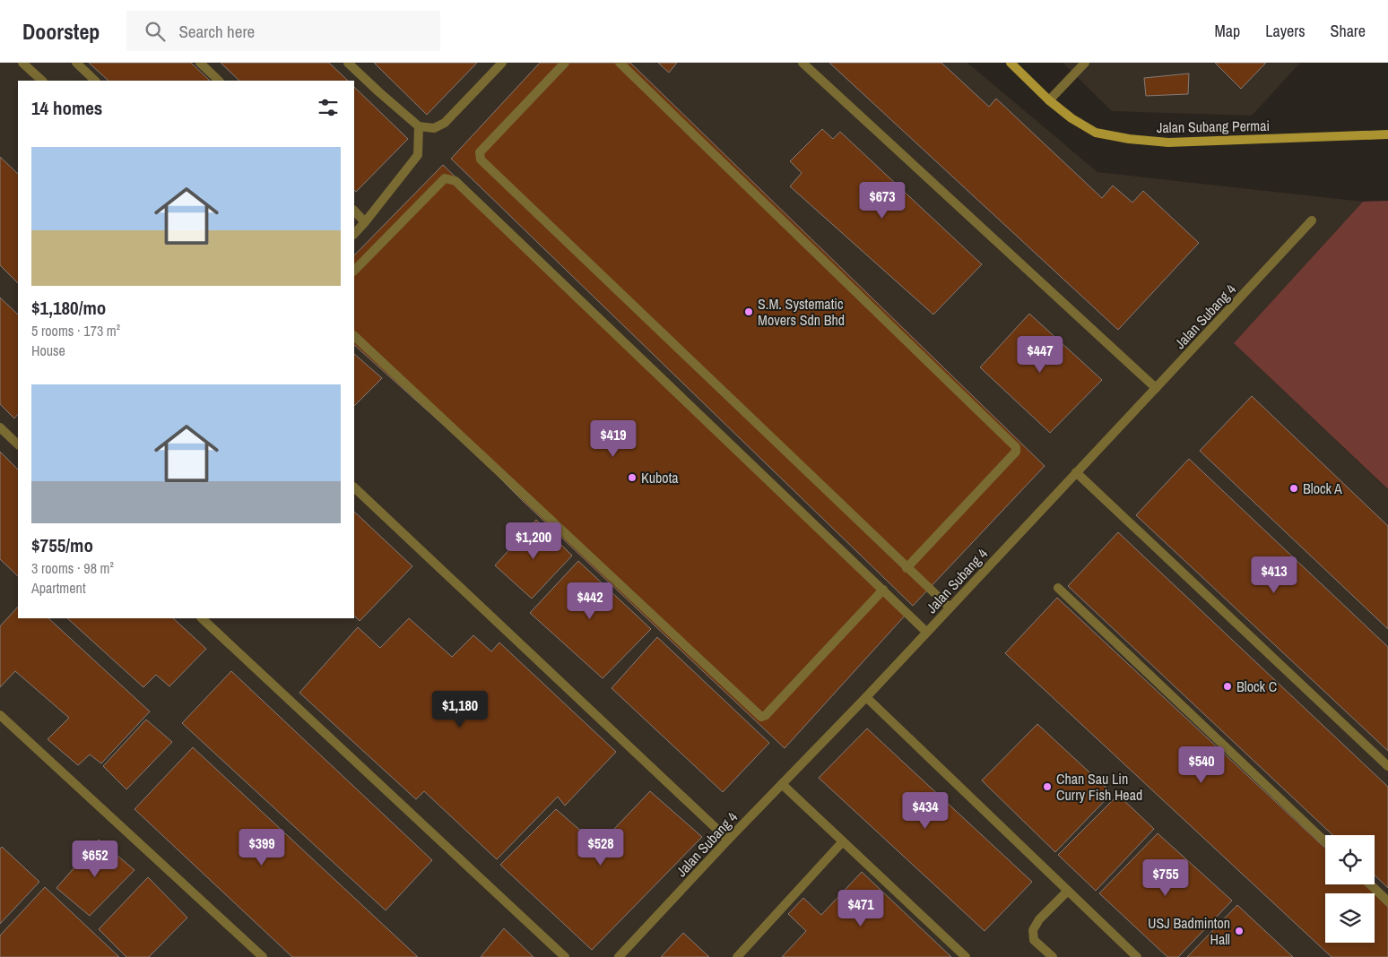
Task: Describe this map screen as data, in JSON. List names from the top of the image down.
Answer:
{
  "streets": {
    "street": ["Jalan Subang Permai", "Jalan Subang 4"]
  },
  "places": [
    "S.M. Systematic Movers Sdn Bhd",
    "Kubota",
    "Block A",
    "Block C",
    "Chan Sau Lin Curry Fish Head",
    "USJ Badminton Hall"
  ],
  "page": {
    "header": "Doorstep",
    "search": "Search here",
    "nav": ["Map", "Layers", "Share"],
    "heading": "14 homes",
    "list": [
      {
        "name": "$1,180/mo",
        "note": "5 rooms · 173 m² · House"
      },
      {
        "name": "$755/mo",
        "note": "3 rooms · 98 m² · Apartment"
      }
    ],
    "price": [
      "$673",
      "$447",
      "$419",
      "$1,200",
      "$413",
      "$442",
      "$1,180",
      "$540",
      "$434",
      "$399",
      "$528",
      "$652",
      "$755",
      "$471"
    ]
  }
}
